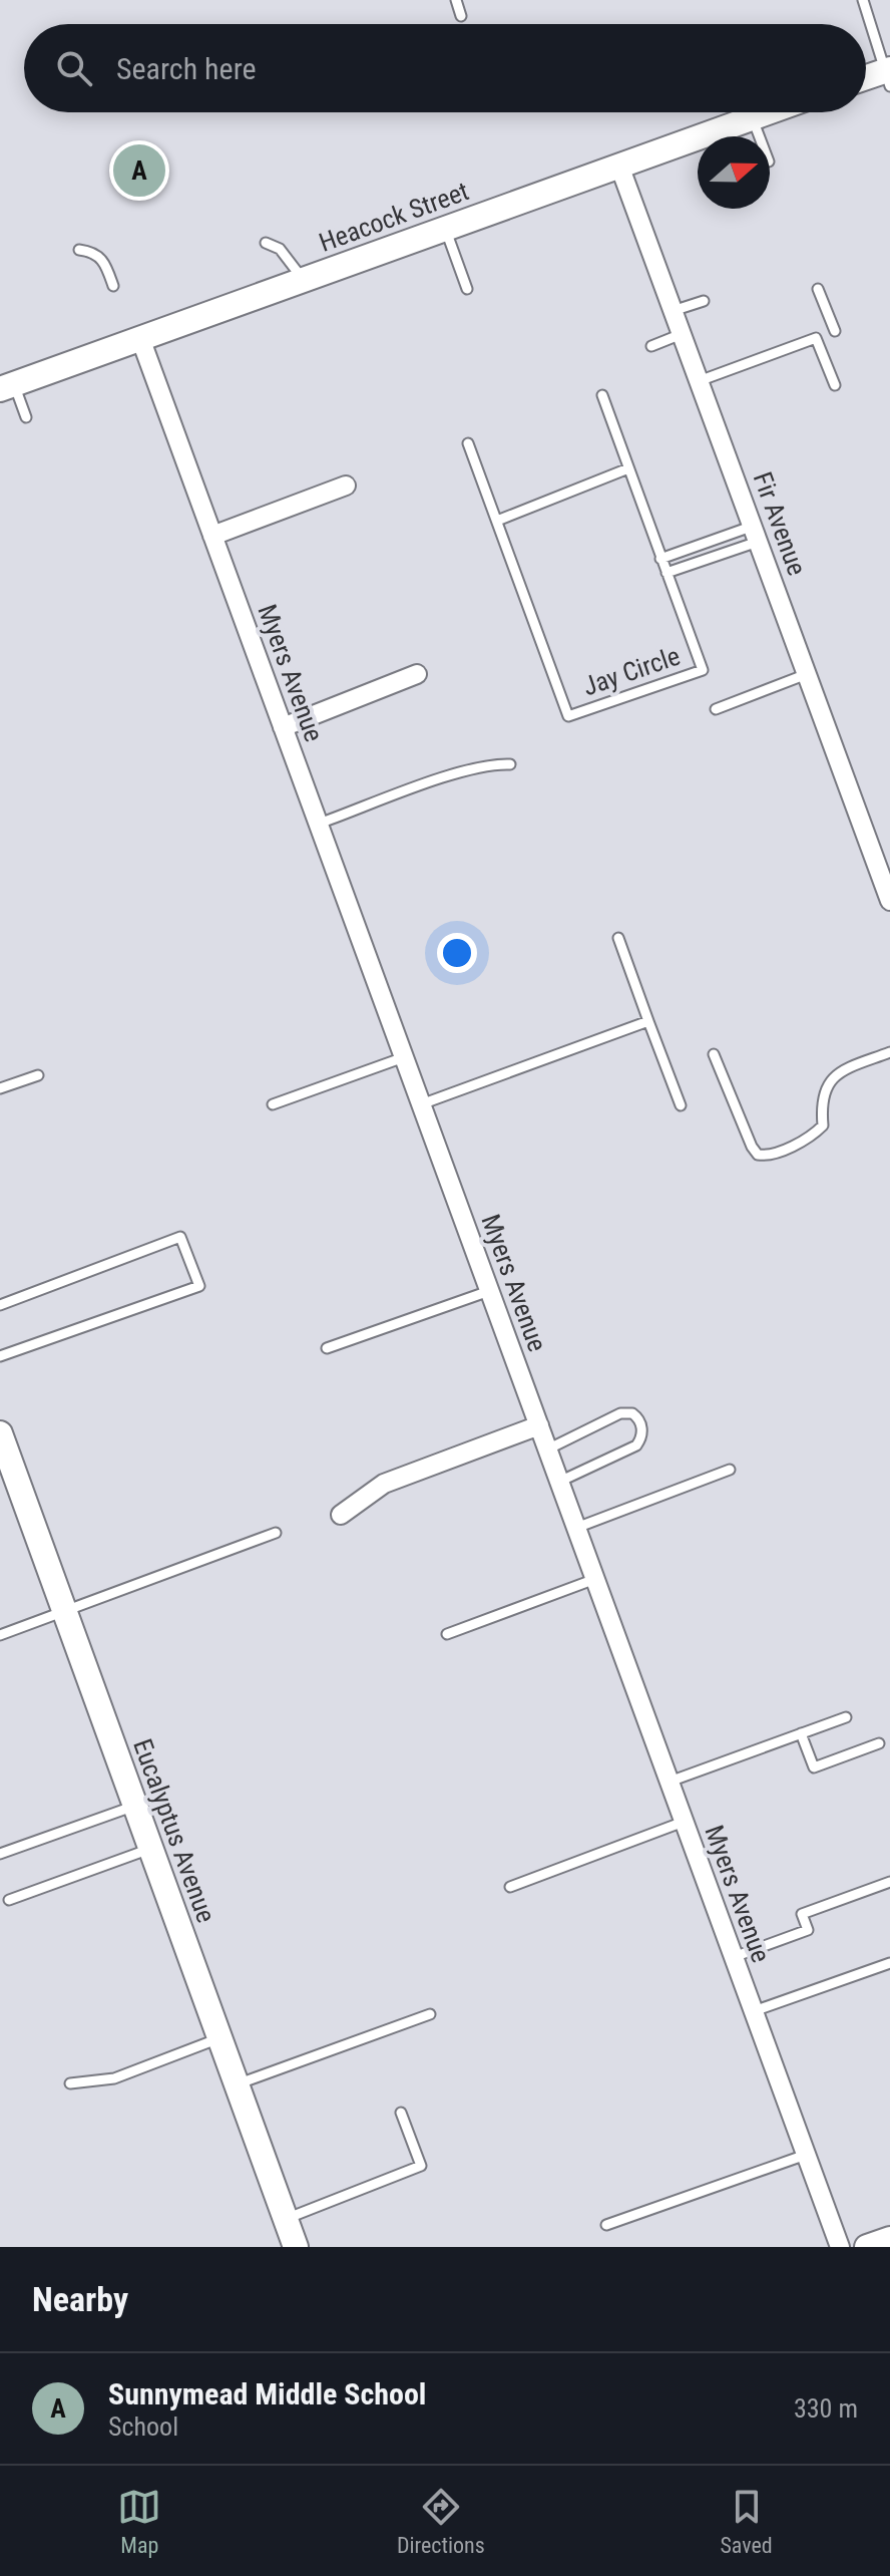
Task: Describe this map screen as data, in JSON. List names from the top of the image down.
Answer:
{
  "streets": {
    "street": [
      "Heacock Street",
      "Fir Avenue",
      "Myers Avenue",
      "Eucalyptus Avenue"
    ],
    "lane": ["Jay Circle"]
  },
  "crossings": [
    ["Heacock Street", "Fir Avenue"],
    ["Heacock Street", "Myers Avenue"]
  ],
  "north": "right",
  "page": {
    "search": "Search here",
    "pins": "A",
    "heading": "Nearby",
    "list": [
      {
        "mark": "A",
        "name": "Sunnymead Middle School",
        "note": "School",
        "value": "330 m"
      }
    ],
    "nav": ["Map", "Directions", "Saved"]
  }
}
